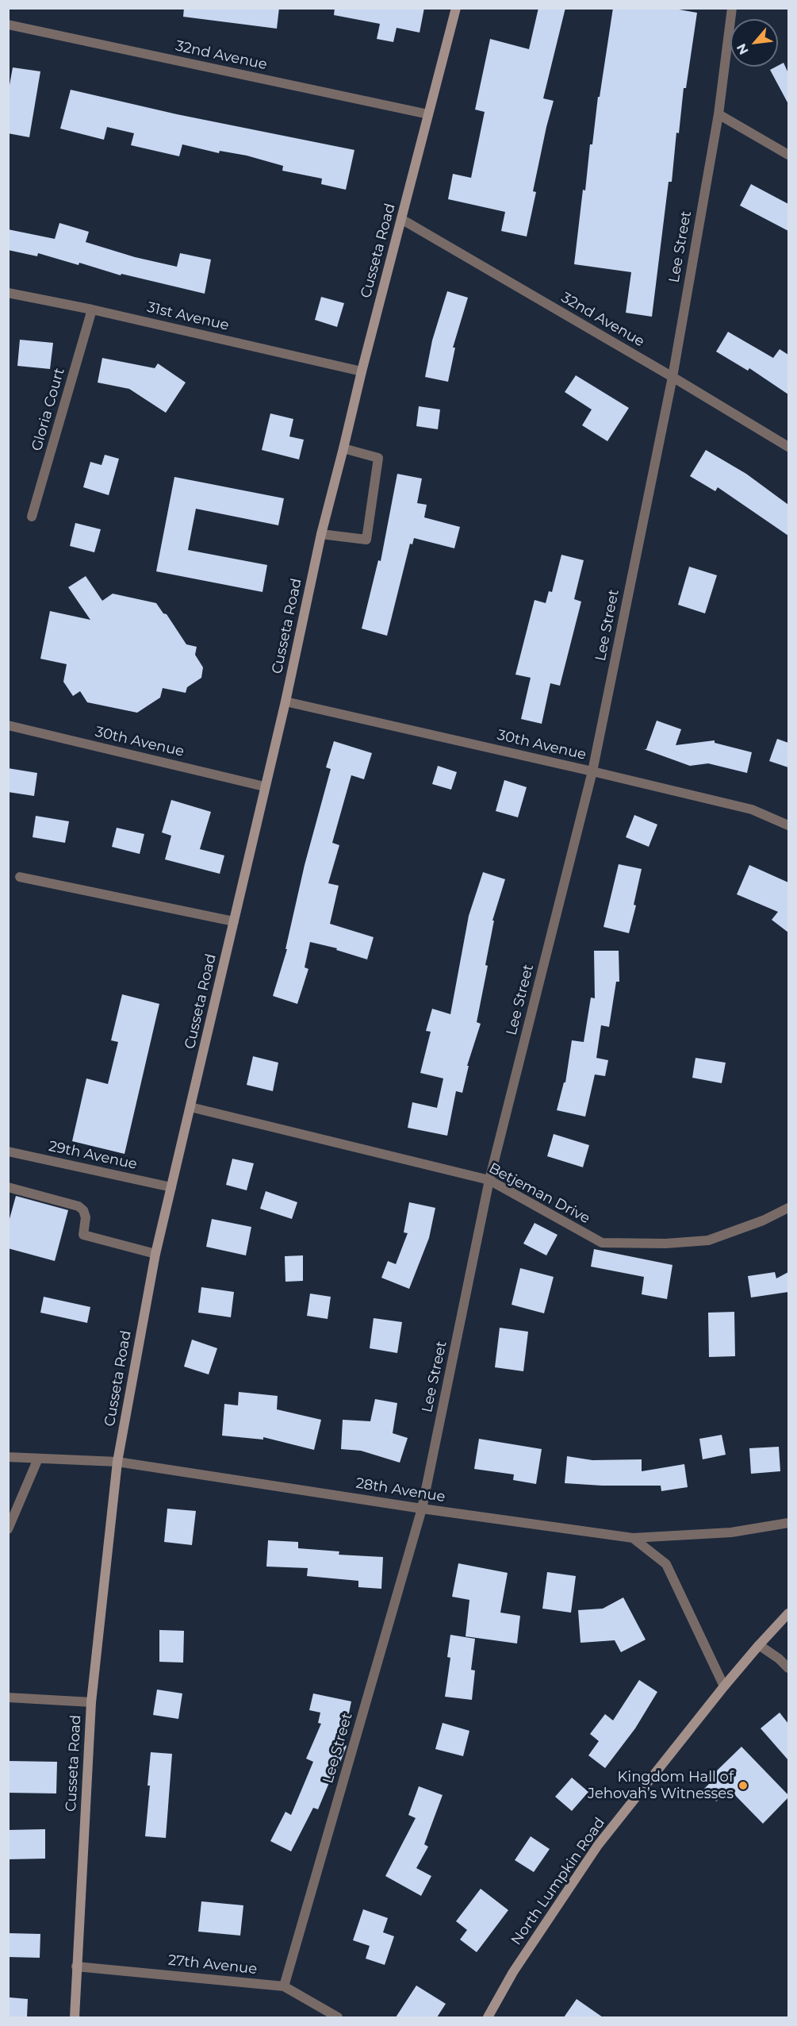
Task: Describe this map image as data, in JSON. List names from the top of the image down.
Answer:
{
  "streets": {
    "street": [
      "32nd Avenue",
      "Lee Street",
      "Cusseta Road",
      "31st Avenue",
      "Gloria Court",
      "30th Avenue",
      "29th Avenue",
      "Betjeman Drive",
      "28th Avenue",
      "North Lumpkin Road",
      "27th Avenue"
    ]
  },
  "crossings": [
    ["32nd Avenue", "Lee Street"],
    ["32nd Avenue", "Cusseta Road"],
    ["Lee Street", "30th Avenue"],
    ["Lee Street", "Betjeman Drive"],
    ["Lee Street", "28th Avenue"],
    ["Lee Street", "27th Avenue"],
    ["Cusseta Road", "31st Avenue"],
    ["Cusseta Road", "30th Avenue"],
    ["Cusseta Road", "29th Avenue"],
    ["Cusseta Road", "Betjeman Drive"],
    ["Cusseta Road", "28th Avenue"],
    ["Cusseta Road", "27th Avenue"],
    ["31st Avenue", "Gloria Court"]
  ],
  "places": ["Kingdom Hall of Jehovah’s Witnesses"],
  "north": "bottom left"
}
